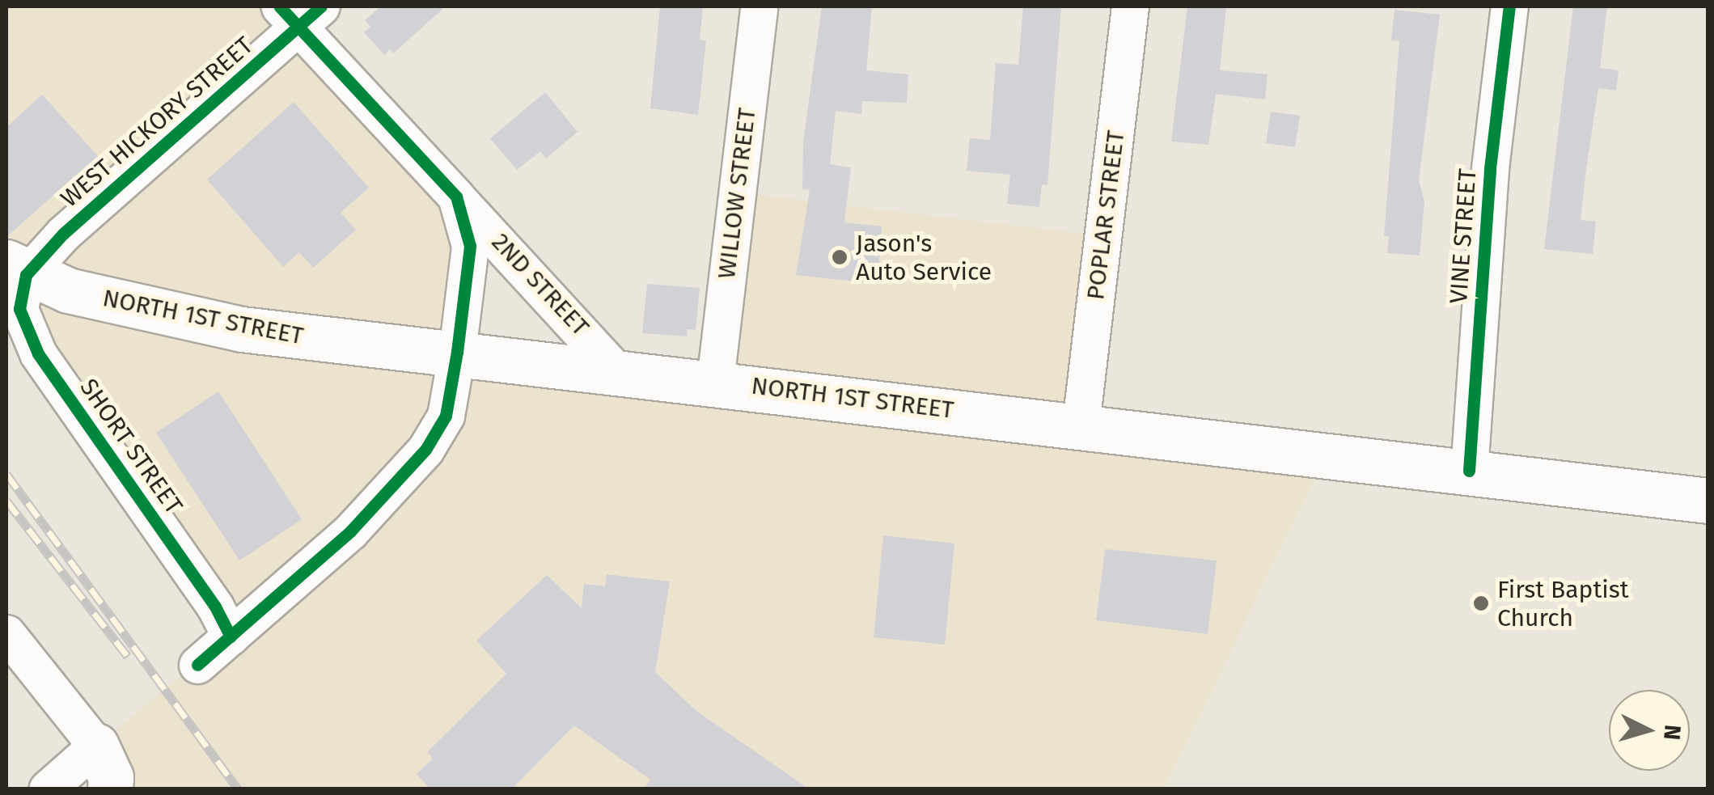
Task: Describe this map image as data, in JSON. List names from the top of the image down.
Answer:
{
  "streets": {
    "main road": ["NORTH 1ST STREET"],
    "street": [
      "WEST HICKORY STREET",
      "WILLOW STREET",
      "POPLAR STREET",
      "VINE STREET",
      "2ND STREET",
      "SHORT STREET"
    ]
  },
  "crossings": [
    ["WEST HICKORY STREET", "2ND STREET"],
    ["WEST HICKORY STREET", "NORTH 1ST STREET"],
    ["WEST HICKORY STREET", "SHORT STREET"],
    ["WILLOW STREET", "NORTH 1ST STREET"],
    ["POPLAR STREET", "NORTH 1ST STREET"],
    ["VINE STREET", "NORTH 1ST STREET"],
    ["2ND STREET", "NORTH 1ST STREET"],
    ["NORTH 1ST STREET", "SHORT STREET"]
  ],
  "places": ["Jason's Auto Service", "First Baptist Church"],
  "north": "right"
}
